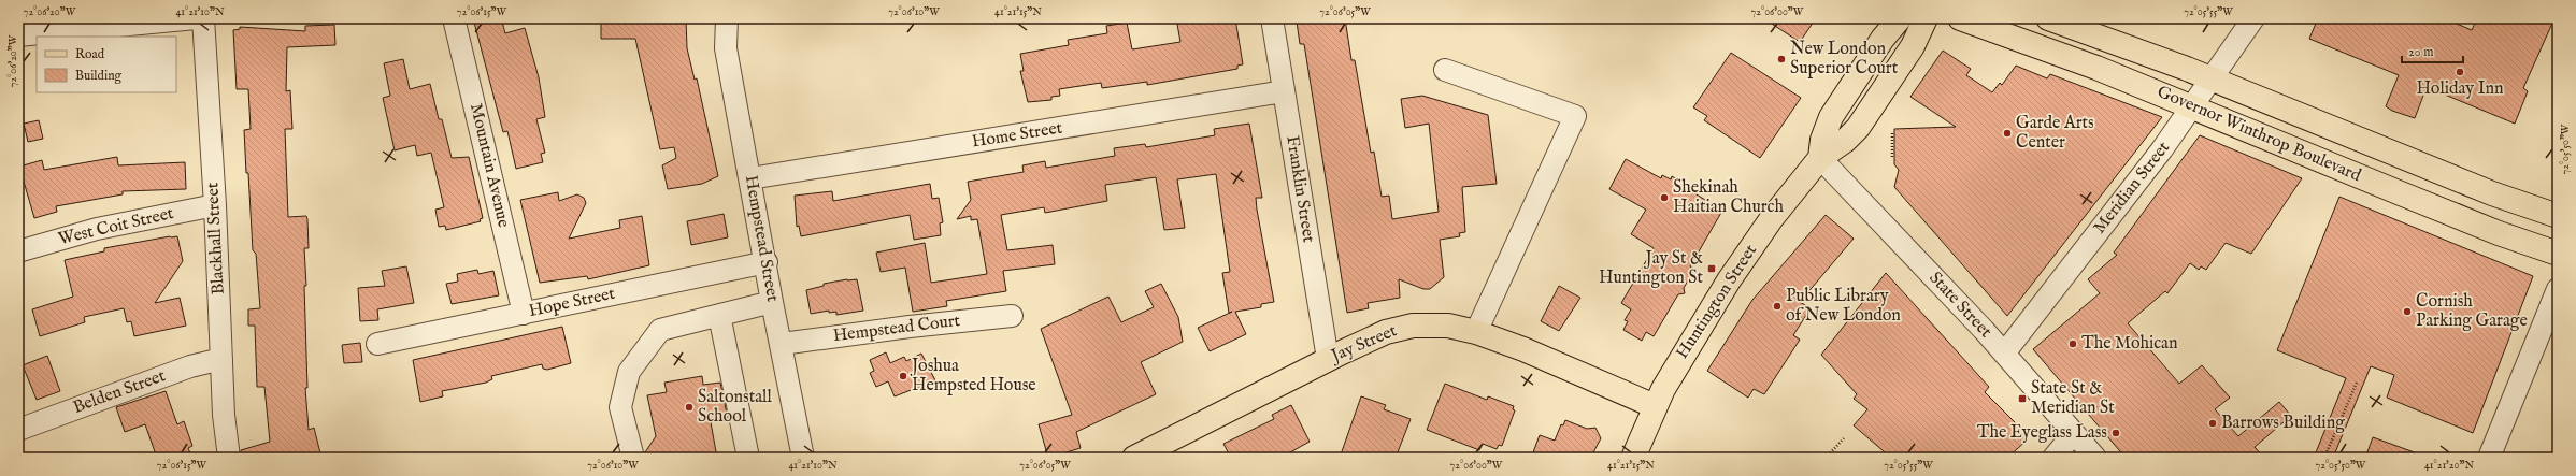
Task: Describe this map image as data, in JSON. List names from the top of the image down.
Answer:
{
  "streets": {
    "main road": ["Governor Winthrop Boulevard", "Huntington Street", "Jay Street"],
    "street": [
      "Home Street",
      "Mountain Avenue",
      "Meridian Street",
      "Franklin Street",
      "West Coit Street",
      "Blackhall Street",
      "Hempstead Street",
      "Hope Street",
      "State Street",
      "Hempstead Court",
      "Belden Street"
    ]
  },
  "crossings": [
    ["Governor Winthrop Boulevard", "Meridian Street"],
    ["Home Street", "Franklin Street"],
    ["Home Street", "Hempstead Street"],
    ["Mountain Avenue", "Hope Street"],
    ["Meridian Street", "State Street"],
    ["Franklin Street", "Jay Street"],
    ["West Coit Street", "Blackhall Street"],
    ["Blackhall Street", "Belden Street"],
    ["Hempstead Street", "Hope Street"],
    ["Hempstead Street", "Hempstead Court"],
    ["Huntington Street", "State Street"],
    ["Huntington Street", "Jay Street"]
  ],
  "places": {
    "other": [
      "New London Superior Court",
      "Holiday Inn",
      "Garde Arts Center",
      "Shekinah Haitian Church",
      "Public Library of New London",
      "Cornish Parking Garage",
      "The Mohican",
      "Joshua Hempsted House",
      "Saltonstall School",
      "Barrows Building",
      "The Eyeglass Lass"
    ],
    "transit": ["Jay St & Huntington St", "State St & Meridian St"]
  },
  "legend": ["Road", "Building"],
  "scale_bar": "20 m",
  "coordinates": [
    "72°06'20\"W",
    "41°21'10\"N",
    "72°06'15\"W",
    "72°06'10\"W",
    "41°21'15\"N",
    "72°06'05\"W",
    "72°06'00\"W",
    "72°05'55\"W",
    "72°05'50\"W",
    "41°21'20\"N"
  ]
}
